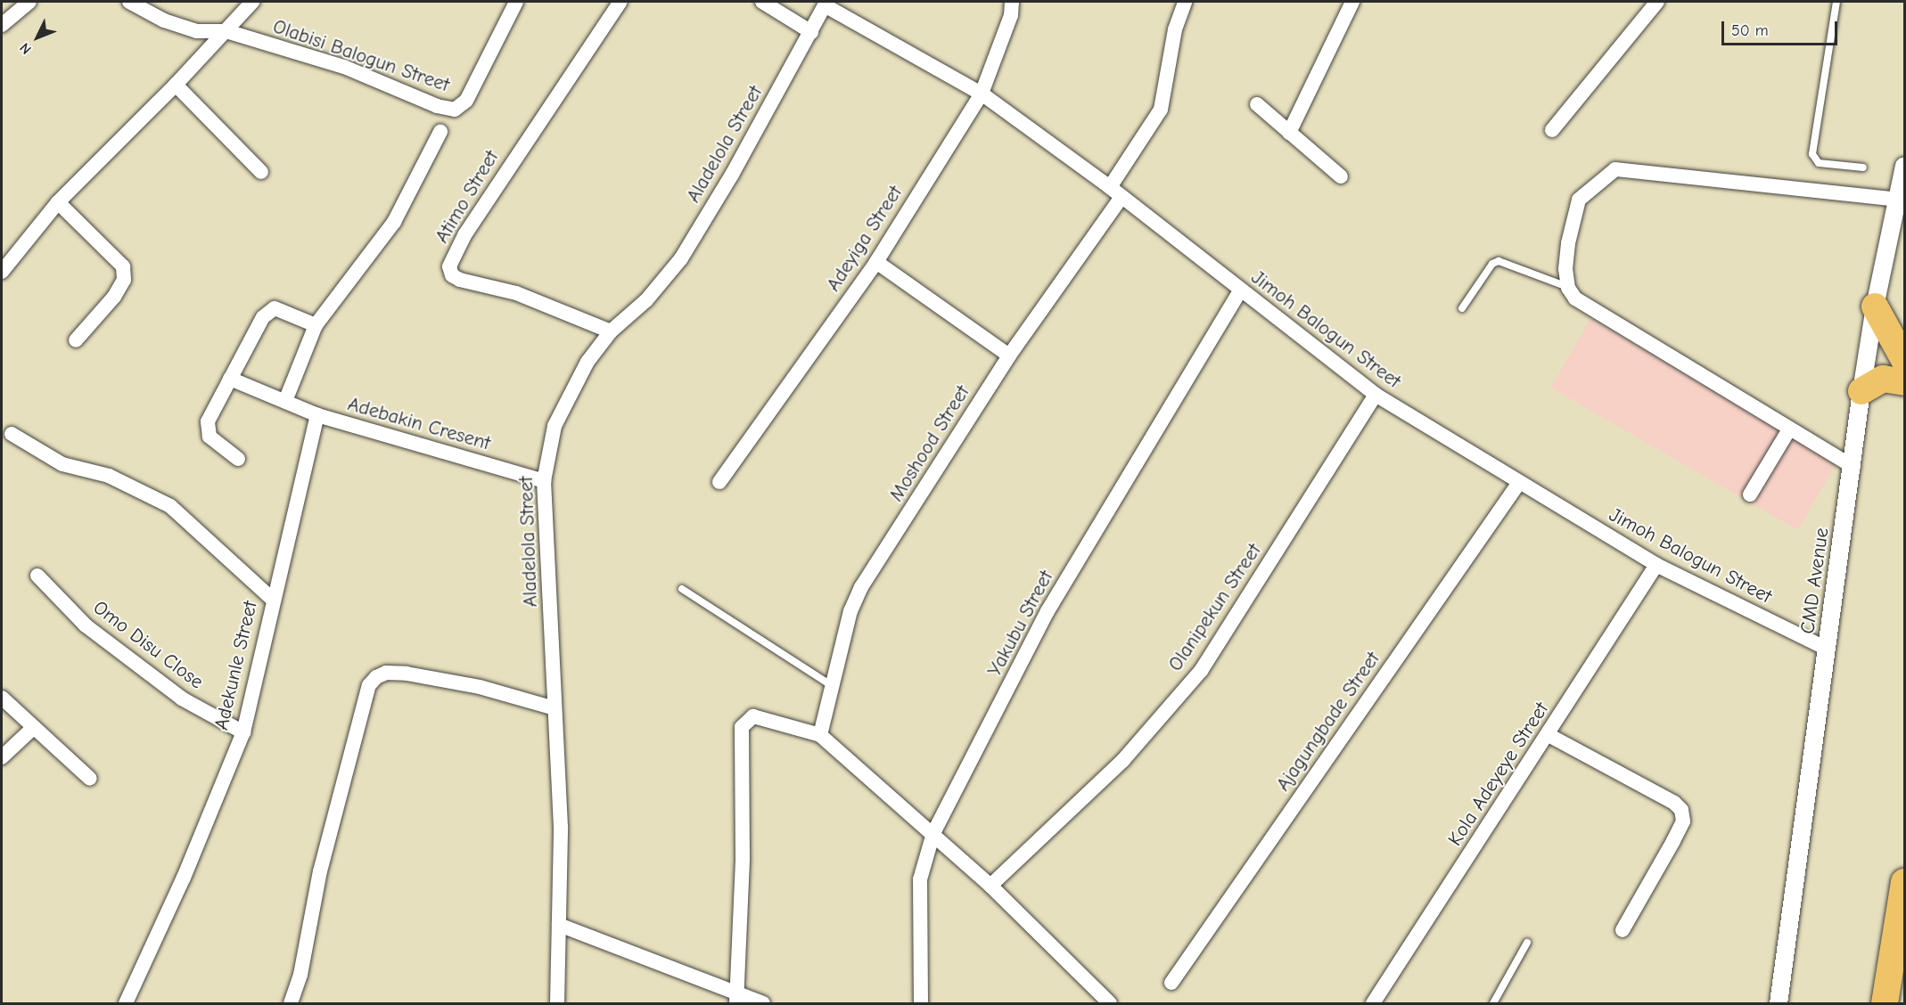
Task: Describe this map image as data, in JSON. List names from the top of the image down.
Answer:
{
  "streets": {
    "street": [
      "Olabisi Balogun Street",
      "Aladelola Street",
      "Atimo Street",
      "Adeyiga Street",
      "Jimoh Balogun Street",
      "Adebakin Cresent",
      "Moshood Street",
      "CMD Avenue",
      "Olanipekun Street",
      "Yakubu Street",
      "Omo Disu Close",
      "Adekunle Street",
      "Ajagungbade Street",
      "Kola Adeyeye Street"
    ]
  },
  "crossings": [
    ["Aladelola Street", "Atimo Street"],
    ["Aladelola Street", "Jimoh Balogun Street"],
    ["Aladelola Street", "Adebakin Cresent"],
    ["Adeyiga Street", "Jimoh Balogun Street"],
    ["Jimoh Balogun Street", "Moshood Street"],
    ["Jimoh Balogun Street", "CMD Avenue"],
    ["Jimoh Balogun Street", "Olanipekun Street"],
    ["Jimoh Balogun Street", "Yakubu Street"],
    ["Jimoh Balogun Street", "Ajagungbade Street"],
    ["Jimoh Balogun Street", "Kola Adeyeye Street"],
    ["Adebakin Cresent", "Adekunle Street"],
    ["Omo Disu Close", "Adekunle Street"]
  ],
  "scale_bar": "50 m",
  "north": "bottom left"
}
